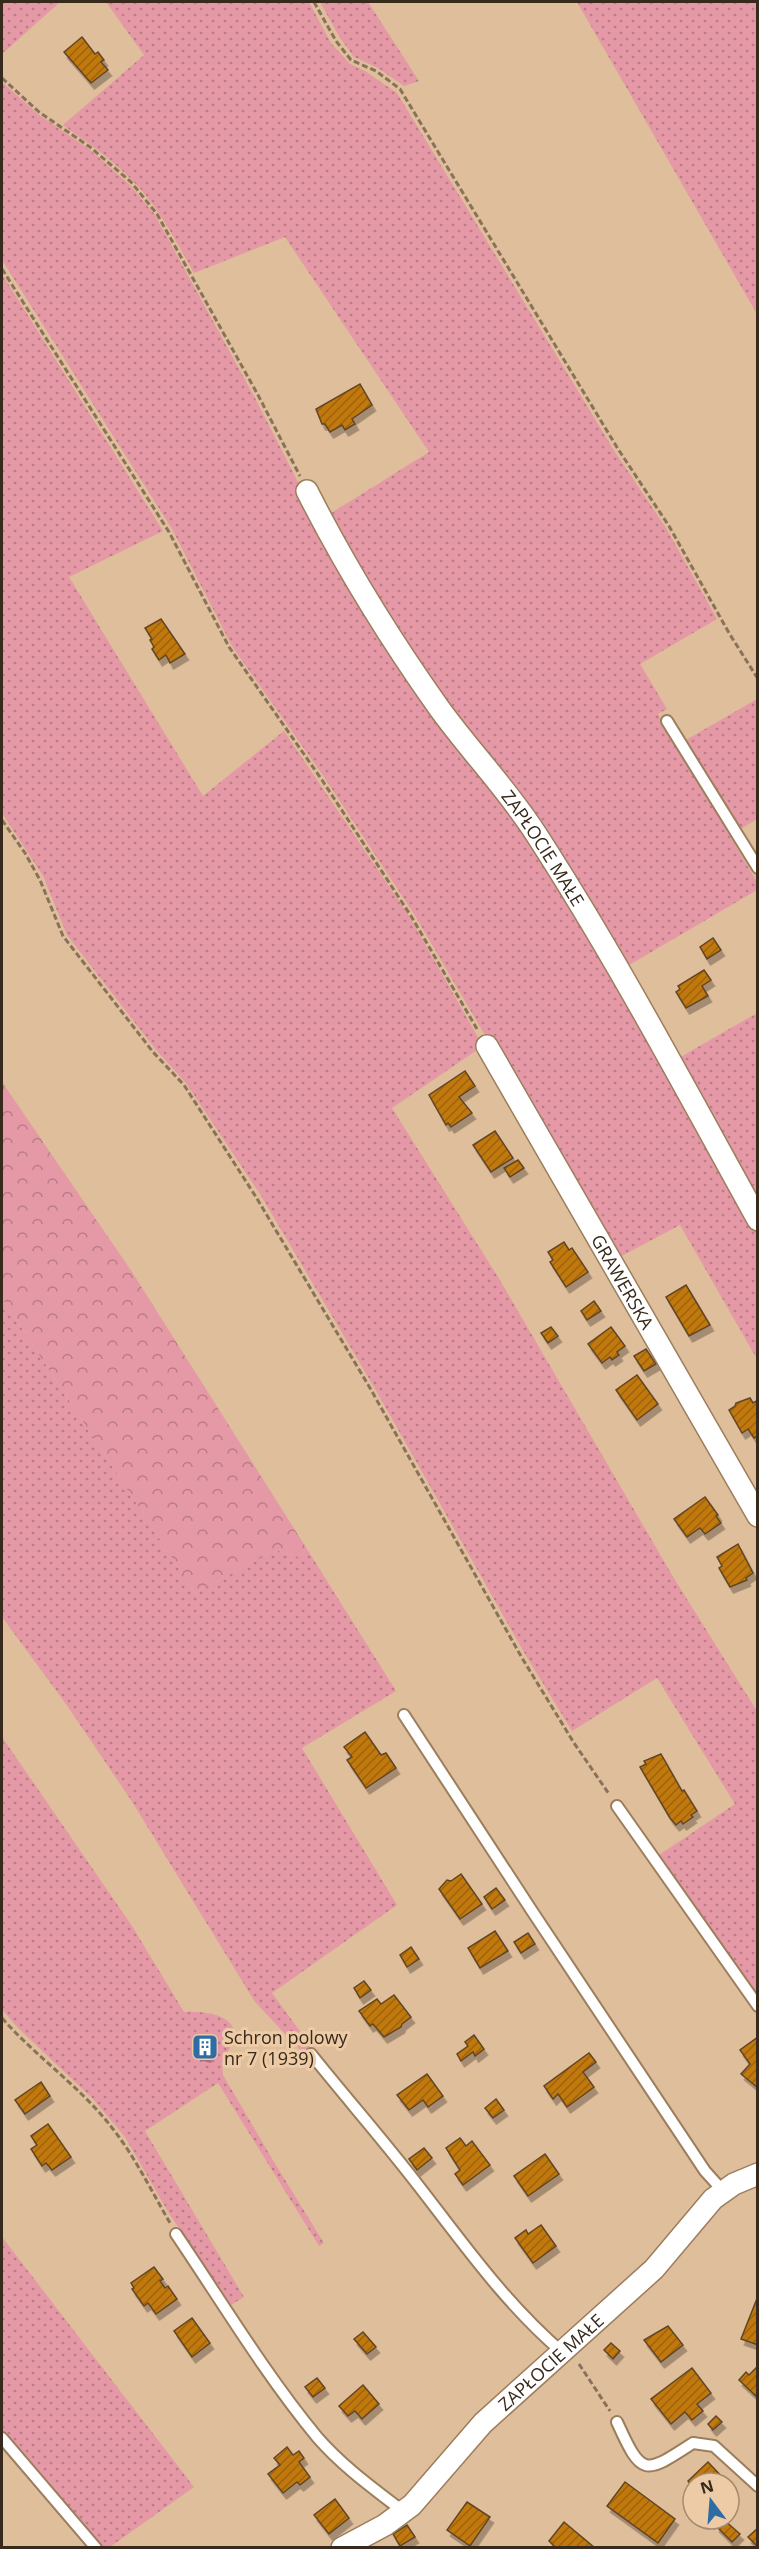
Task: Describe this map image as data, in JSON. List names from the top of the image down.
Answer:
{
  "streets": {
    "street": ["ZAPŁOCIE MAŁE", "GRAWERSKA"]
  },
  "places": {
    "building": ["Schron polowy nr 7 (1939)"]
  },
  "north": "top"
}
